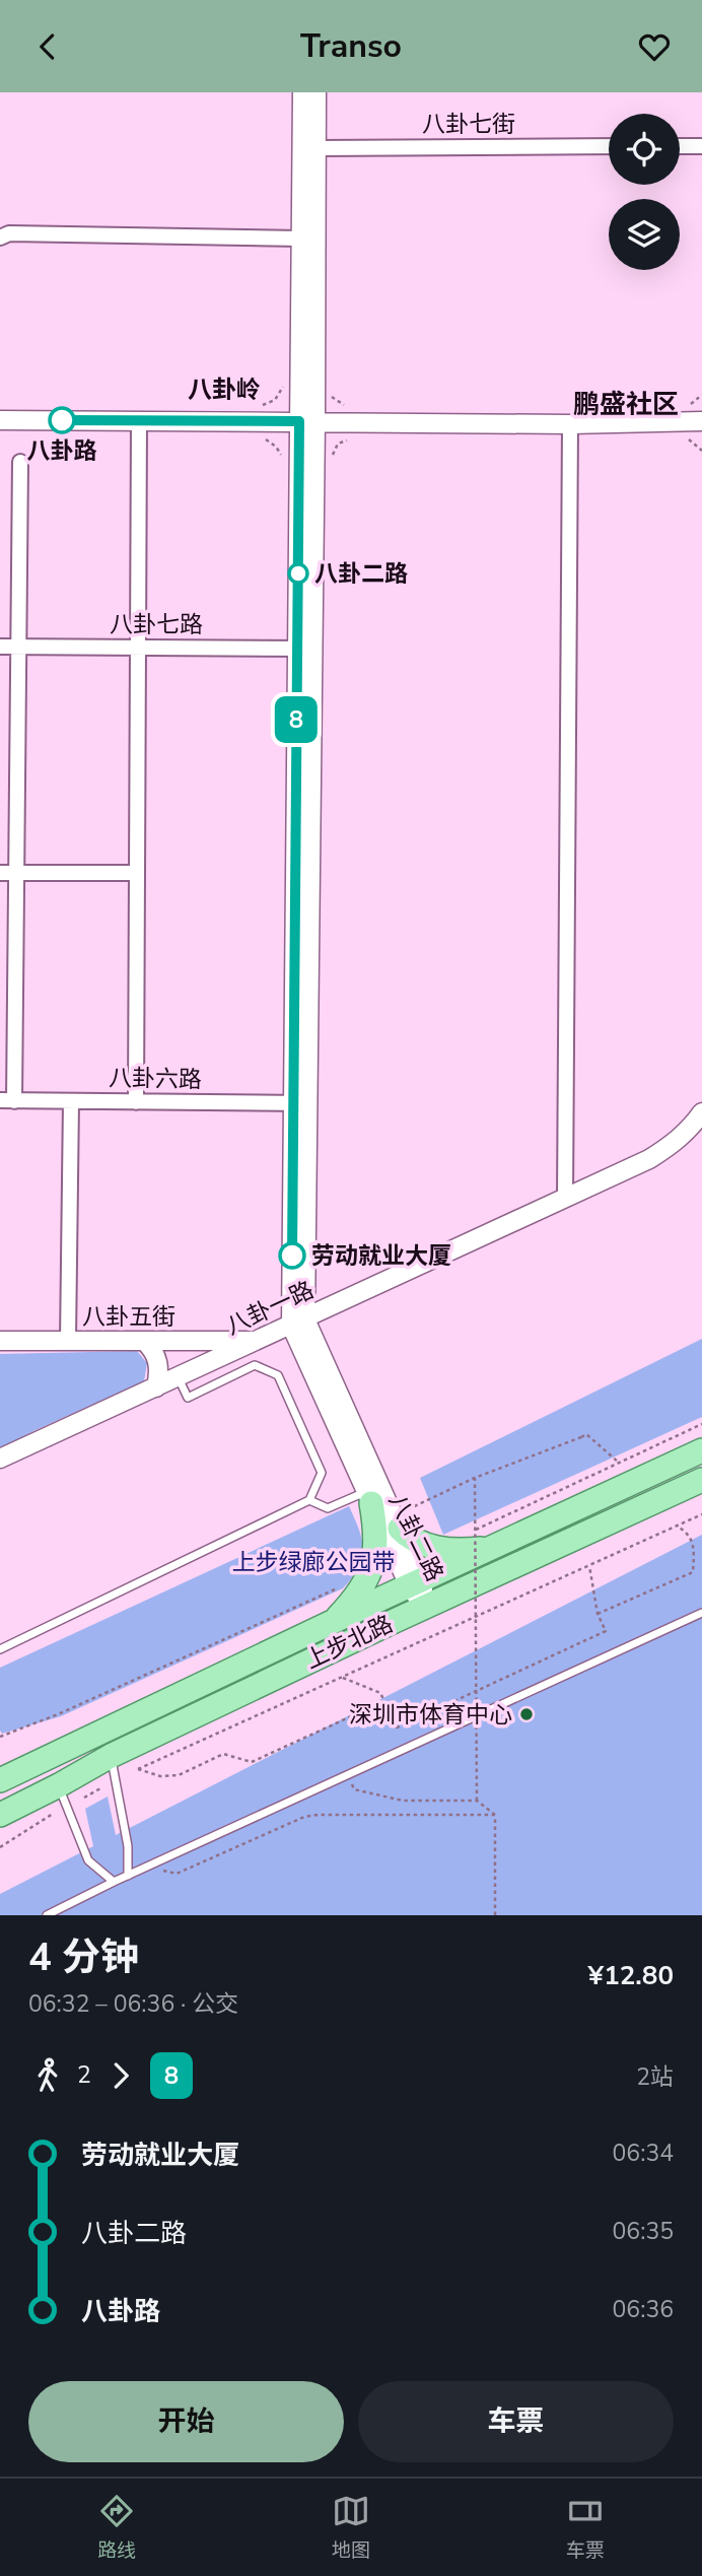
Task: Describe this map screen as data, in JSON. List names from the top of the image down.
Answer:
{
  "streets": {
    "main road": ["上步北路"],
    "street": [
      "八卦七街",
      "八卦七路",
      "八卦六路",
      "八卦一路",
      "八卦五街",
      "八卦二路"
    ]
  },
  "crossings": [
    ["八卦七街", "八卦二路"],
    ["八卦七路", "八卦二路"],
    ["八卦六路", "八卦二路"],
    ["八卦一路", "八卦五街"],
    ["八卦一路", "八卦二路"],
    ["八卦二路", "上步北路"]
  ],
  "districts": ["八卦岭", "鹏盛社区"],
  "parks": ["上步绿廊公园带"],
  "places": [
    "八卦路",
    "八卦二路",
    "劳动就业大厦",
    "深圳市体育中心"
  ],
  "lines": ["bus line 8"],
  "page": {
    "header": "Transo",
    "on_map": "8",
    "heading": ["4 分钟", "06:32 – 06:36 · 公交", "¥12.80"],
    "legs": ["2", "8", "2站"],
    "list": [
      {
        "name": "劳动就业大厦",
        "value": "06:34"
      },
      {
        "name": "八卦二路",
        "value": "06:35"
      },
      {
        "name": "八卦路",
        "value": "06:36"
      }
    ],
    "buttons": ["开始", "车票"],
    "tabs": ["路线", "地图", "车票"]
  }
}
